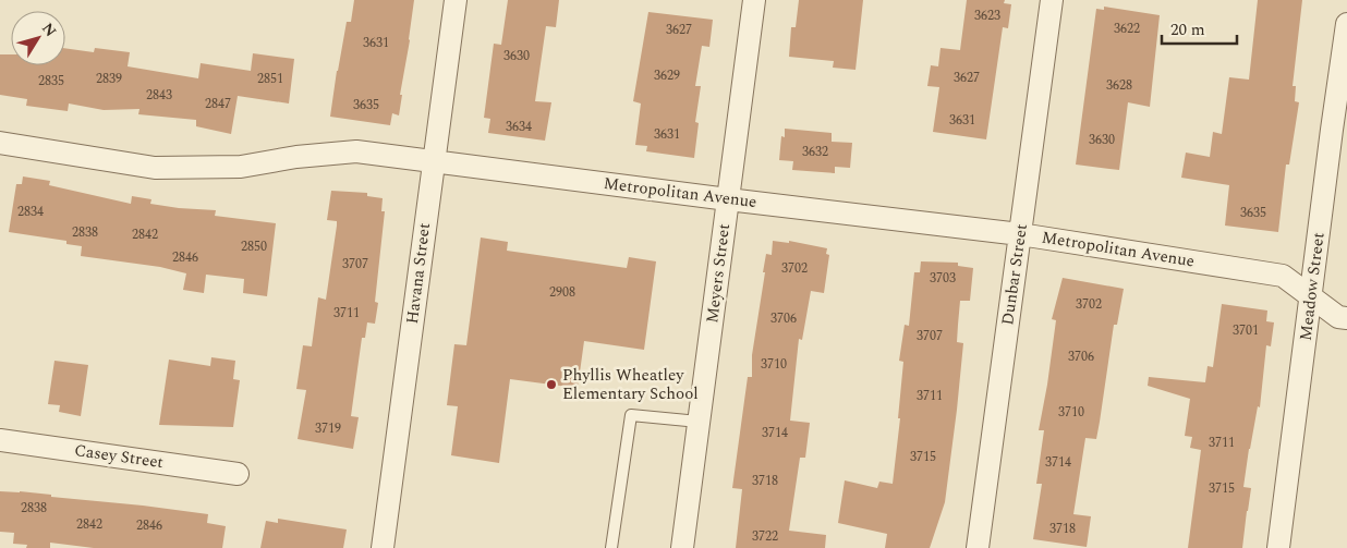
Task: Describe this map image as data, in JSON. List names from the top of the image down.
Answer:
{
  "streets": {
    "street": [
      "Metropolitan Avenue",
      "Havana Street",
      "Meyers Street",
      "Dunbar Street",
      "Meadow Street",
      "Casey Street"
    ]
  },
  "crossings": [
    ["Metropolitan Avenue", "Havana Street"],
    ["Metropolitan Avenue", "Meyers Street"],
    ["Metropolitan Avenue", "Dunbar Street"],
    ["Metropolitan Avenue", "Meadow Street"]
  ],
  "places": ["Phyllis Wheatley Elementary School"],
  "house_numbers": [
    "3623",
    "3622",
    "3627",
    "3631",
    "3630",
    "3629",
    "3627",
    "2839",
    "2851",
    "2835",
    "3628",
    "2843",
    "2847",
    "3635",
    "3631",
    "3634",
    "3631",
    "3630",
    "3632",
    "2834",
    "3635",
    "2838",
    "2842",
    "2850",
    "2846",
    "3707",
    "3702",
    "3703",
    "2908",
    "3702",
    "3711",
    "3706",
    "3701",
    "3707",
    "3706",
    "3710",
    "3711",
    "3710",
    "3719",
    "3714",
    "3711",
    "3715",
    "3714",
    "3718",
    "3715",
    "2838",
    "2842",
    "2846",
    "3718",
    "3722"
  ],
  "scale_bar": "20 m",
  "north": "top right"
}
